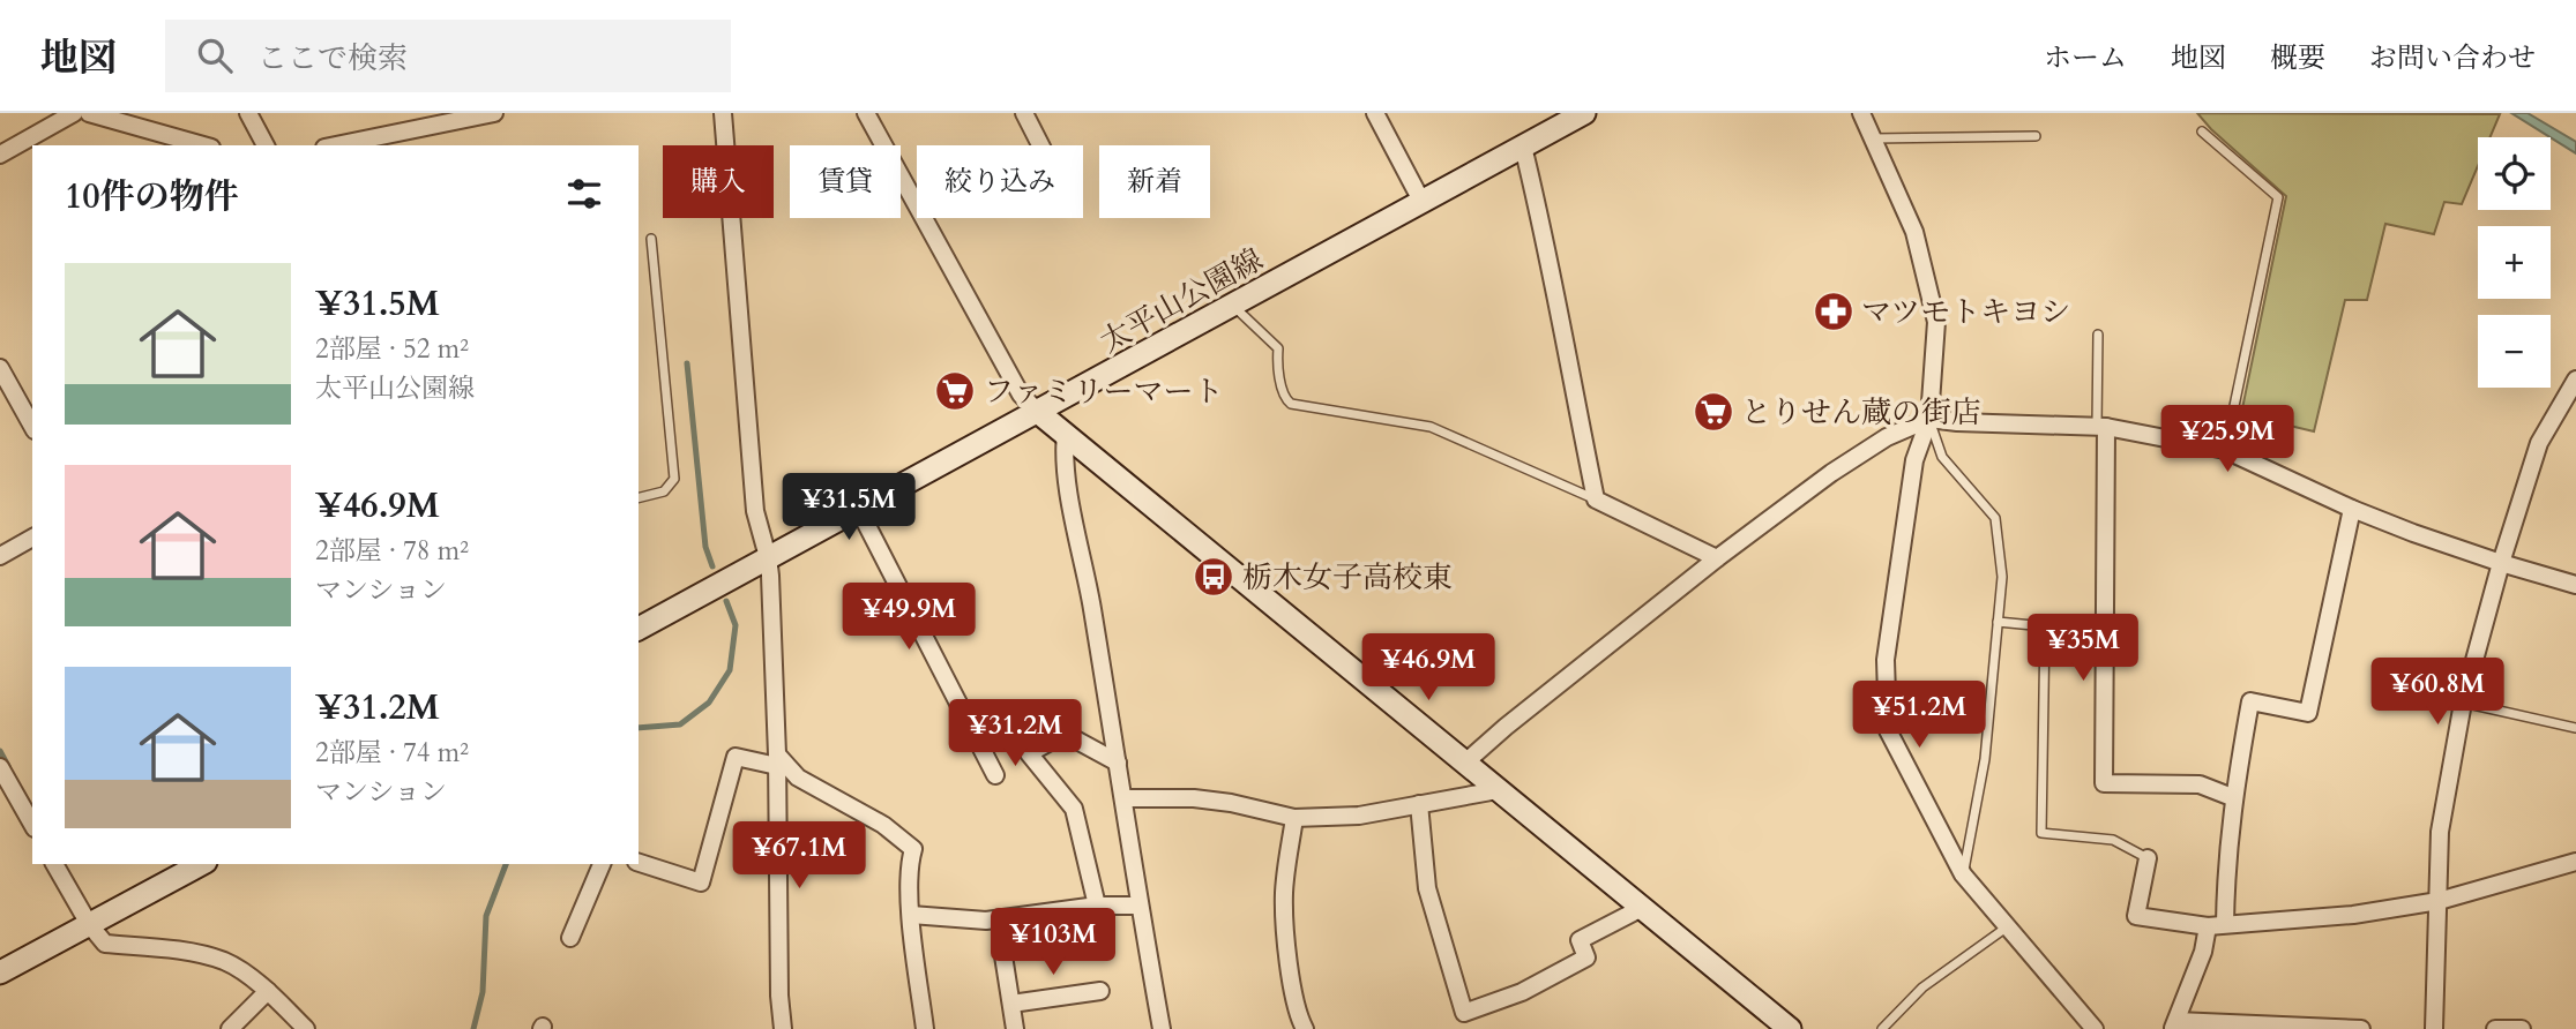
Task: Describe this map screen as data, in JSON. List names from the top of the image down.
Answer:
{
  "streets": {
    "main road": ["太平山公園線"]
  },
  "places": {
    "pharmacy": ["マツモトキヨシ"],
    "supermarket": ["ファミリーマート", "とりせん蔵の街店"],
    "bus stop": ["栃木女子高校東"]
  },
  "page": {
    "header": "地図",
    "search": "ここで検索",
    "nav": [
      "ホーム",
      "地図",
      "概要",
      "お問い合わせ"
    ],
    "map_buttons": ["+", "−"],
    "chip": [
      "購入",
      "賃貸",
      "絞り込み",
      "新着"
    ],
    "heading": "10件の物件",
    "list": [
      {
        "name": "¥31.5M",
        "note": "2部屋 · 52 m² · 太平山公園線"
      },
      {
        "name": "¥46.9M",
        "note": "2部屋 · 78 m² · マンション"
      },
      {
        "name": "¥31.2M",
        "note": "2部屋 · 74 m² · マンション"
      }
    ],
    "price": [
      "¥25.9M",
      "¥31.5M",
      "¥49.9M",
      "¥35M",
      "¥46.9M",
      "¥60.8M",
      "¥51.2M",
      "¥31.2M",
      "¥67.1M",
      "¥103M"
    ]
  }
}
